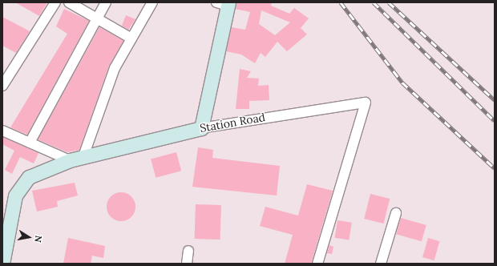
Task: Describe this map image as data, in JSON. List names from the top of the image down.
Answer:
{
  "streets": {
    "street": ["Station Road"]
  },
  "north": "right"
}
